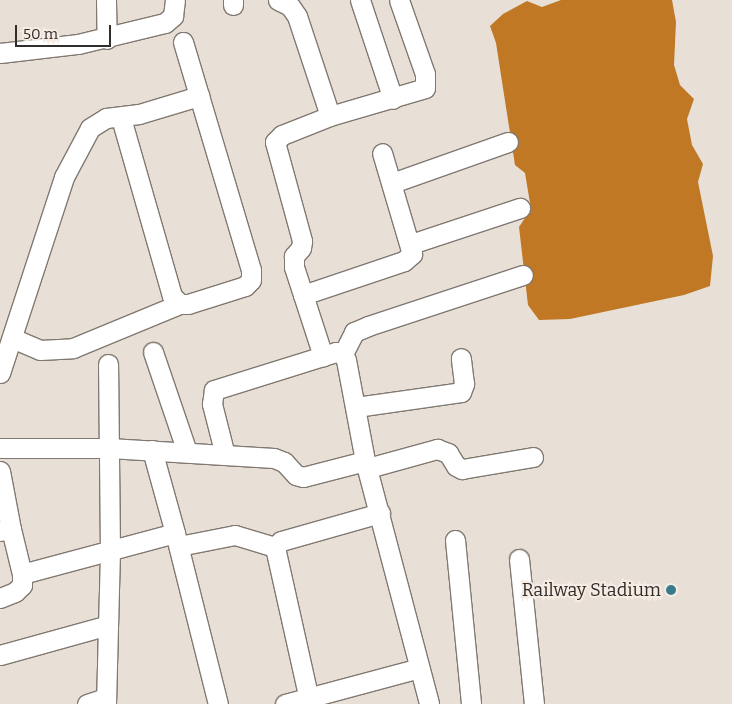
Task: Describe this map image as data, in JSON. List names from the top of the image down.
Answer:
{
  "places": ["Railway Stadium"],
  "scale_bar": "50 m"
}
